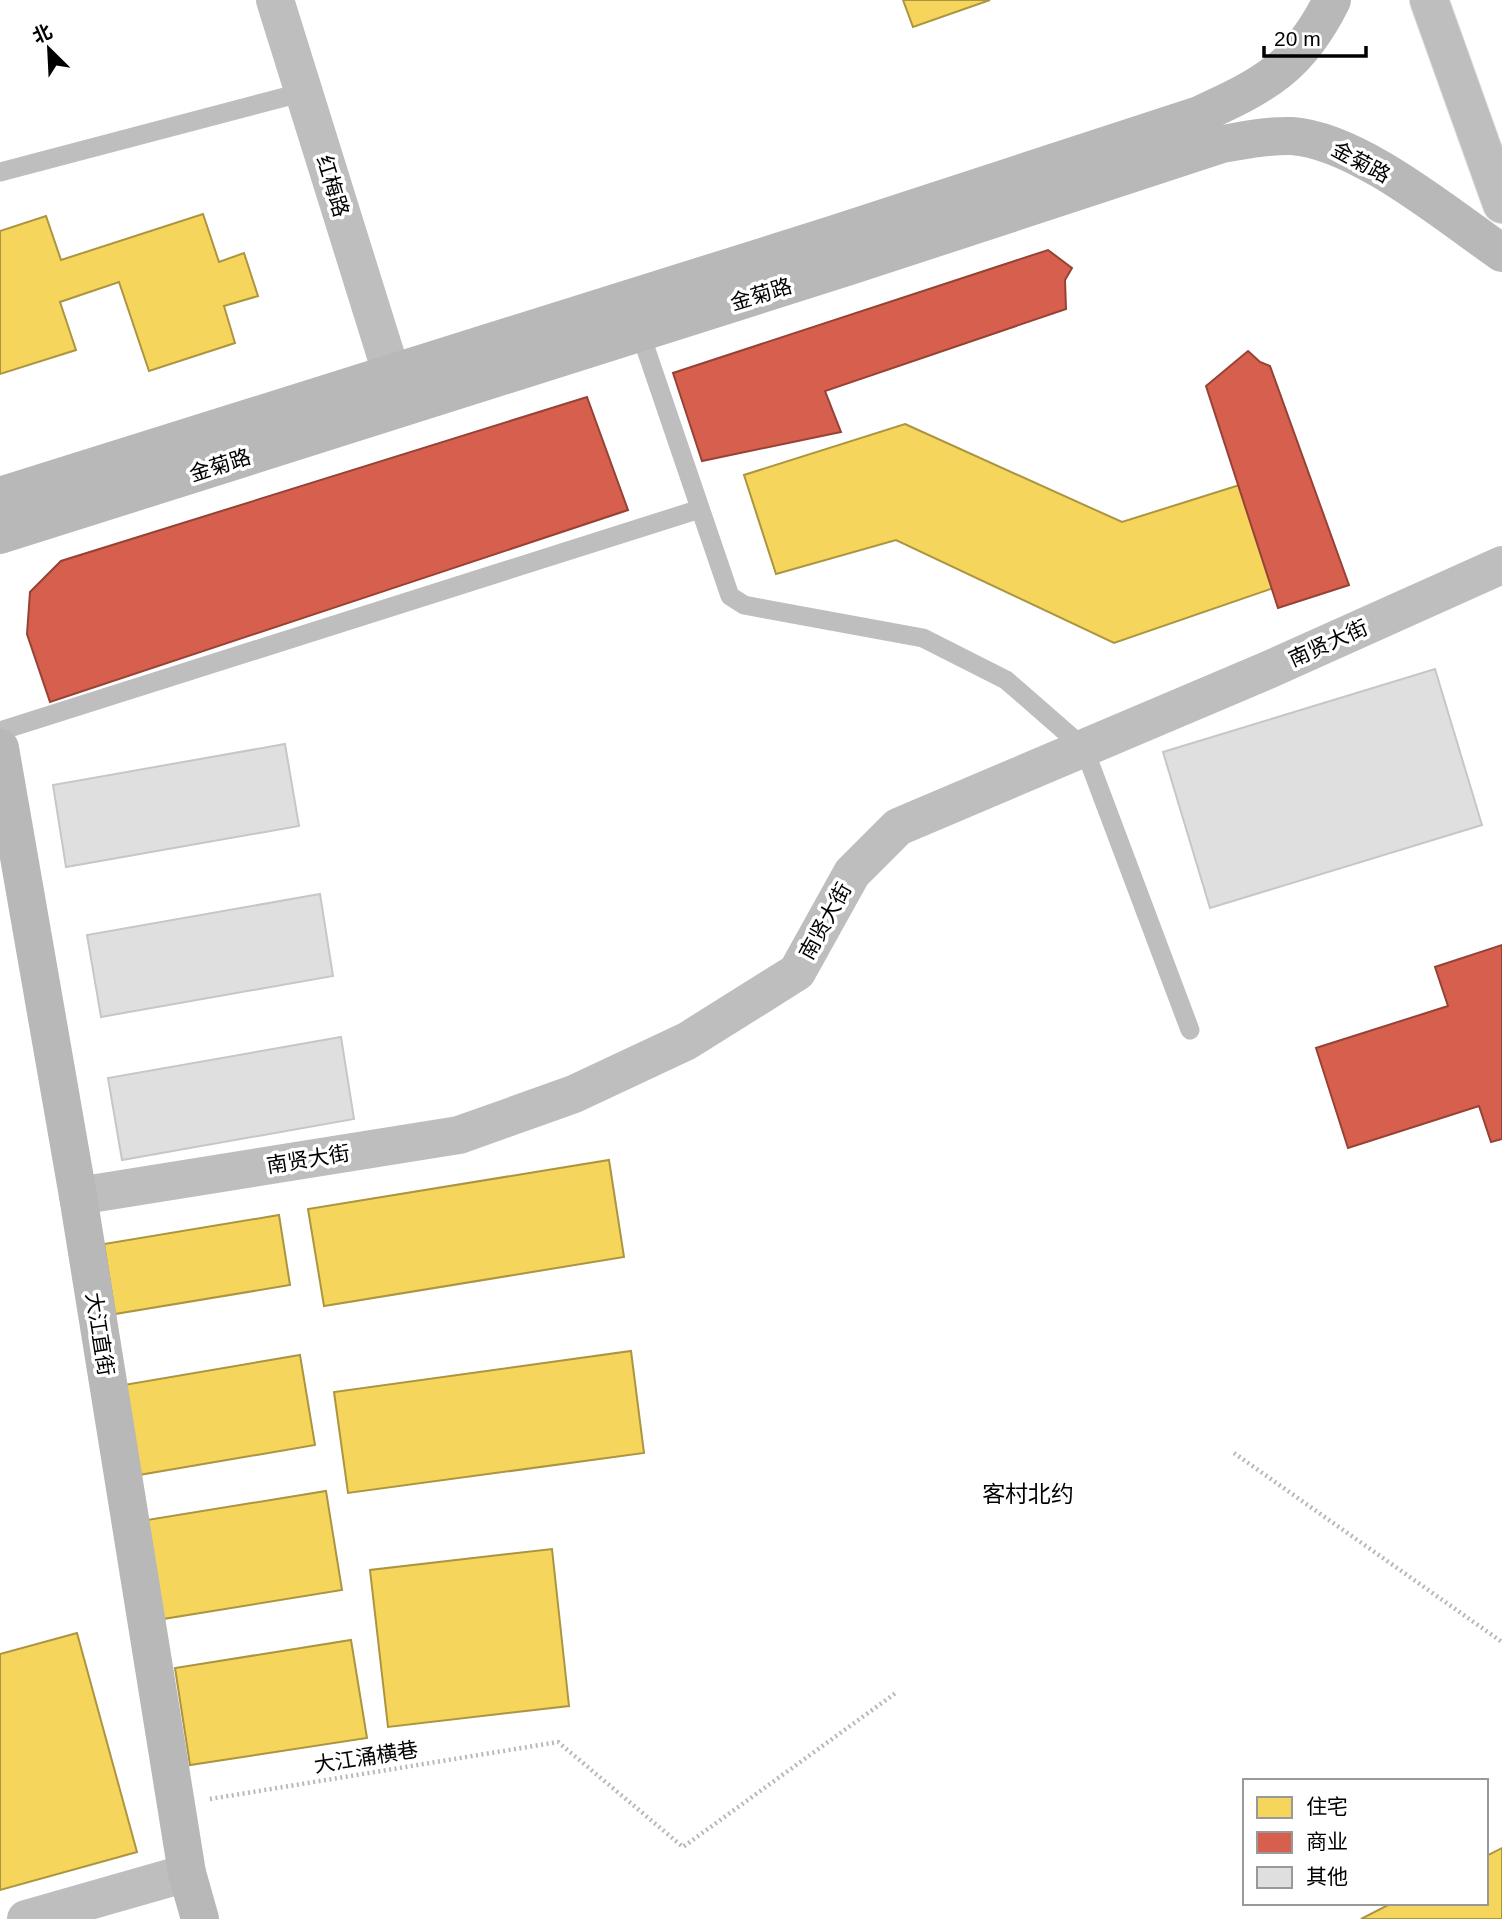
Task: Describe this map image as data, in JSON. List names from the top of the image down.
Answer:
{
  "streets": {
    "main road": ["红梅路", "南贤大街"],
    "street": ["金菊路", "大江直街"],
    "path": ["大江涌横巷"]
  },
  "crossings": [
    ["金菊路", "红梅路"],
    ["南贤大街", "大江直街"],
    ["大江直街", "大江涌横巷"]
  ],
  "districts": ["客村北约"],
  "legend": ["住宅", "商业", "其他"],
  "scale_bar": "20 m",
  "north": "top left"
}
